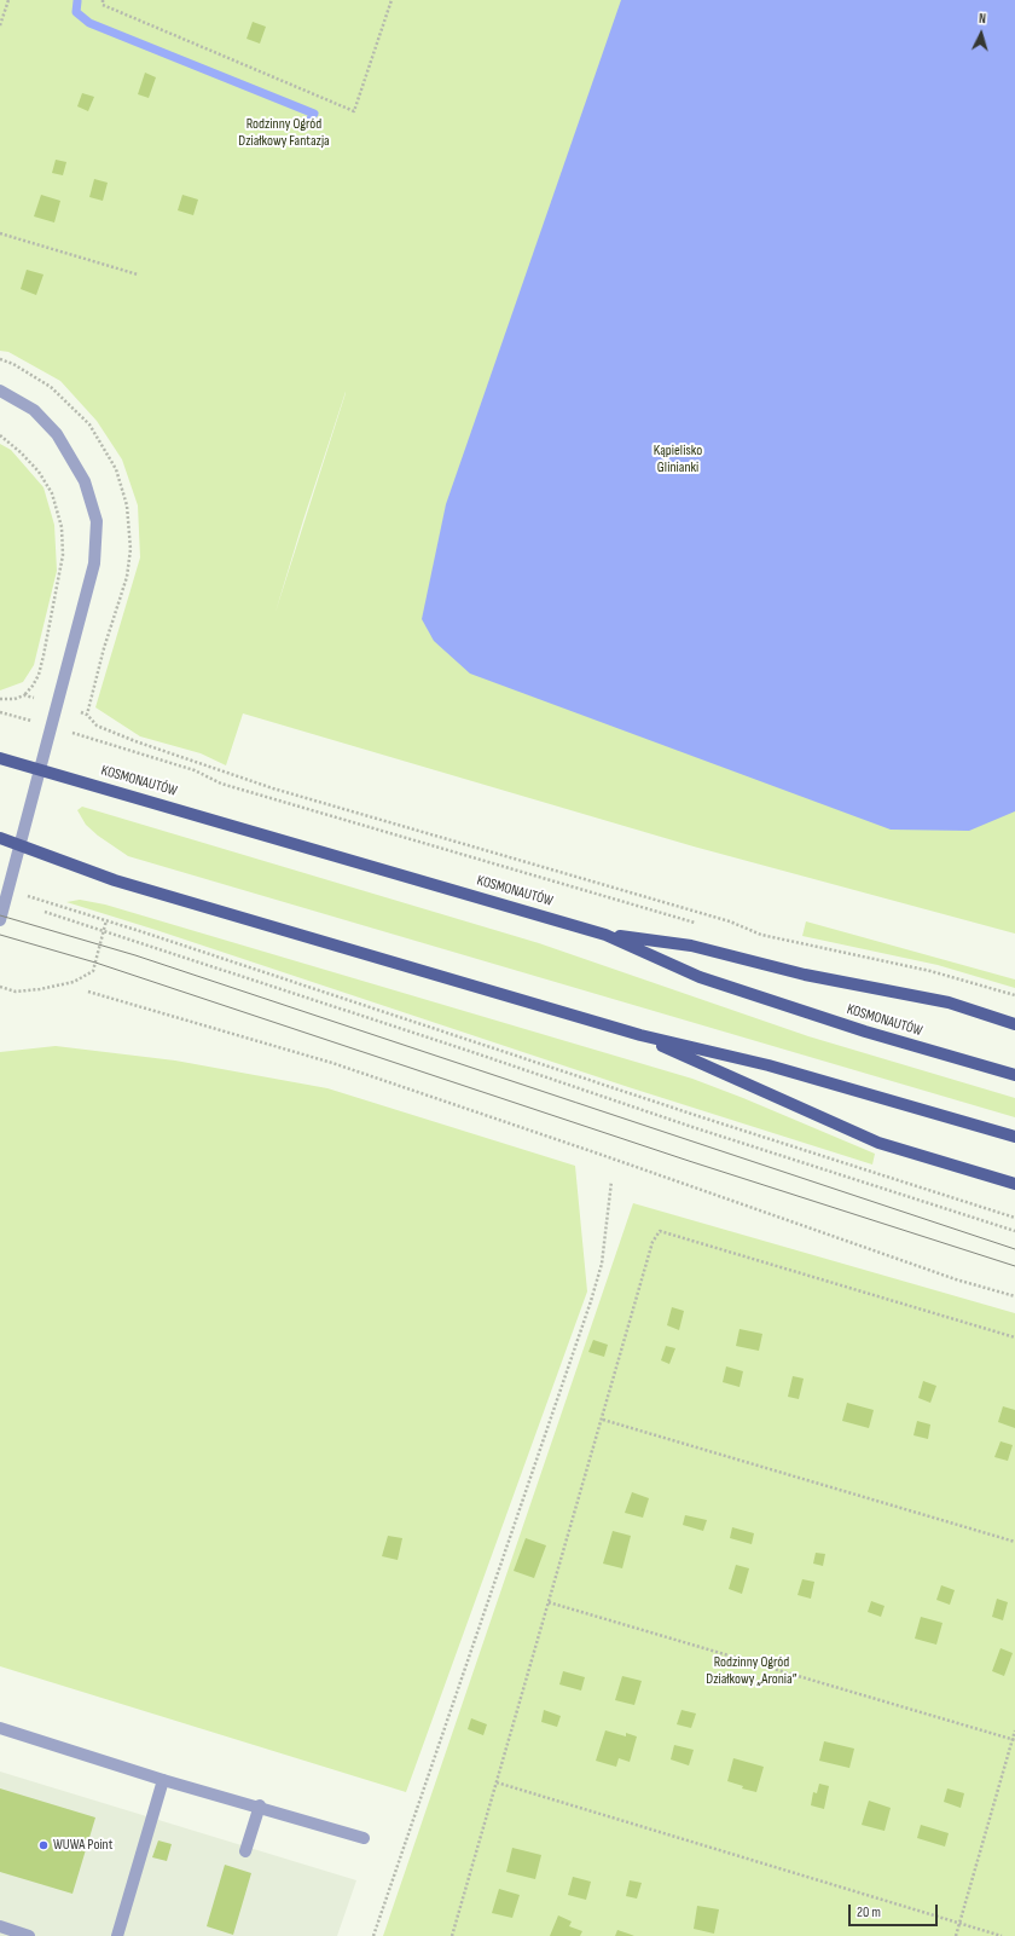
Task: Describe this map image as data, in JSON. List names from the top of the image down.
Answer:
{
  "streets": {
    "main road": ["KOSMONAUTÓW"]
  },
  "parks": ["Rodzinny Ogród Działkowy Fantazja", "Kąpielisko Glinianki", "Rodzinny Ogród Działkowy „Aronia”"],
  "places": ["WUWA Point"],
  "scale_bar": "20 m",
  "north": "top"
}
